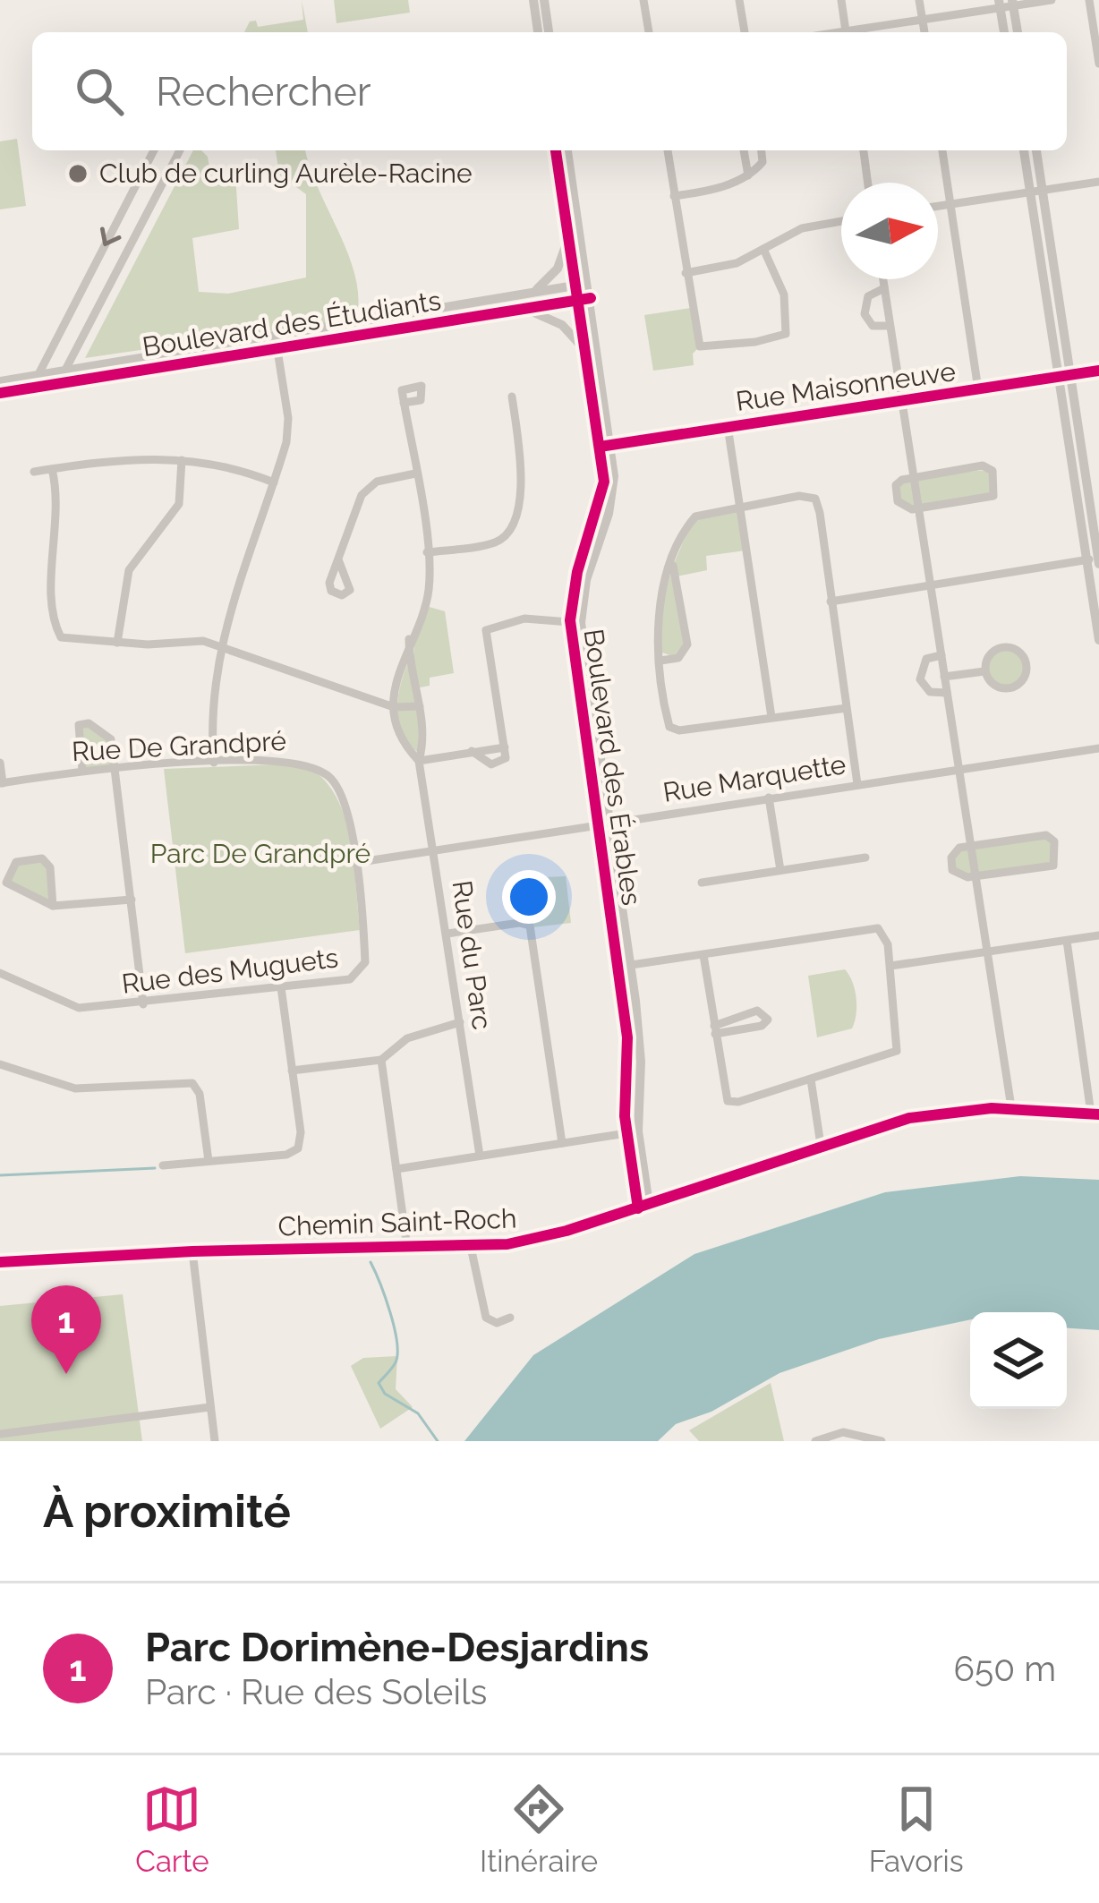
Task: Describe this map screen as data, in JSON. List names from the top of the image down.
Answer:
{
  "streets": {
    "main road": ["Chemin Saint-Roch"],
    "street": [
      "Boulevard des Étudiants",
      "Rue Maisonneuve",
      "Rue De Grandpré",
      "Boulevard des Érables",
      "Rue Marquette",
      "Rue du Parc",
      "Rue des Muguets"
    ]
  },
  "crossings": [
    ["Boulevard des Étudiants", "Boulevard des Érables"],
    ["Rue Maisonneuve", "Boulevard des Érables"],
    ["Rue De Grandpré", "Rue Marquette"],
    ["Rue De Grandpré", "Rue des Muguets"],
    ["Boulevard des Érables", "Rue Marquette"],
    ["Boulevard des Érables", "Chemin Saint-Roch"],
    ["Rue Marquette", "Rue du Parc"],
    ["Rue Marquette", "Rue des Muguets"]
  ],
  "parks": ["Parc De Grandpré"],
  "places": ["Club de curling Aurèle-Racine"],
  "north": "right",
  "page": {
    "search": "Rechercher",
    "pins": "1",
    "heading": "À proximité",
    "list": [
      {
        "mark": "1",
        "name": "Parc Dorimène-Desjardins",
        "note": "Parc · Rue des Soleils",
        "value": "650 m"
      }
    ],
    "nav": ["Carte", "Itinéraire", "Favoris"]
  }
}
